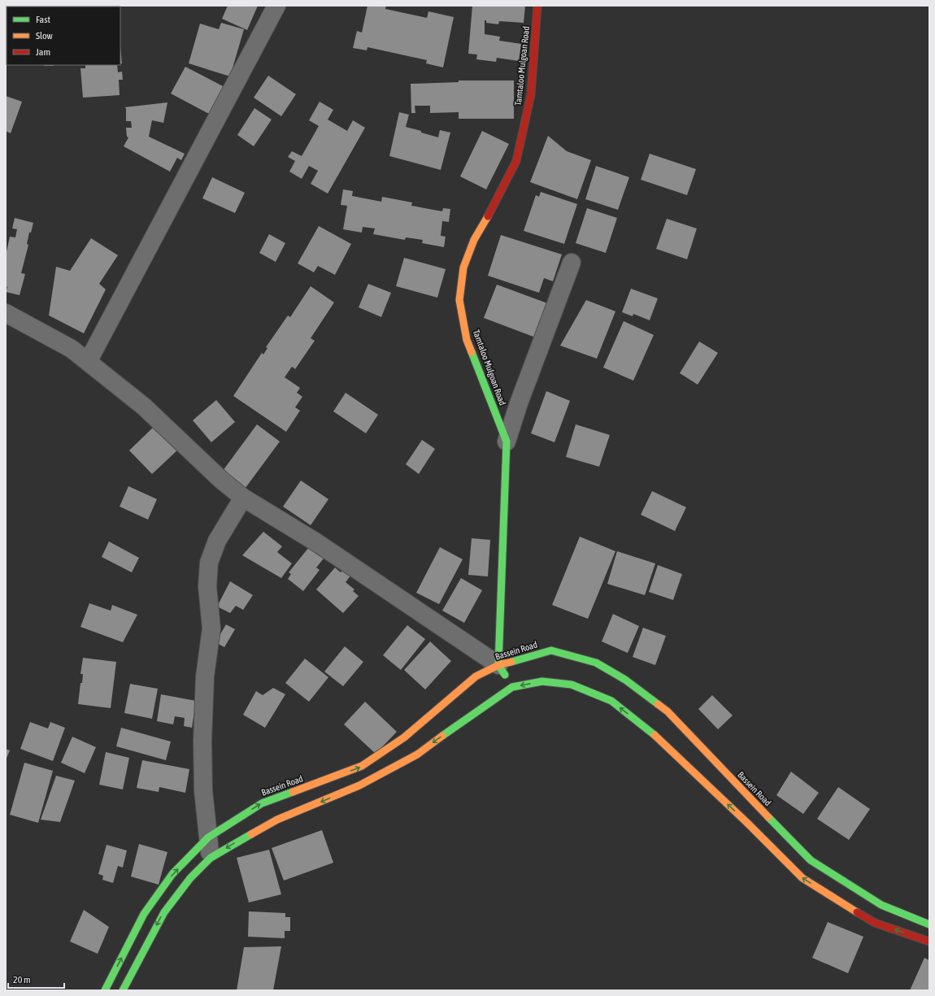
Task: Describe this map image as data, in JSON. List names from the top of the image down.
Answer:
{
  "streets": {
    "main road": ["Tamtaloo Mulgoan Road", "Bassein Road"]
  },
  "crossings": [
    ["Tamtaloo Mulgoan Road", "Bassein Road"]
  ],
  "legend": ["Fast", "Slow", "Jam"],
  "scale_bar": "20 m"
}
